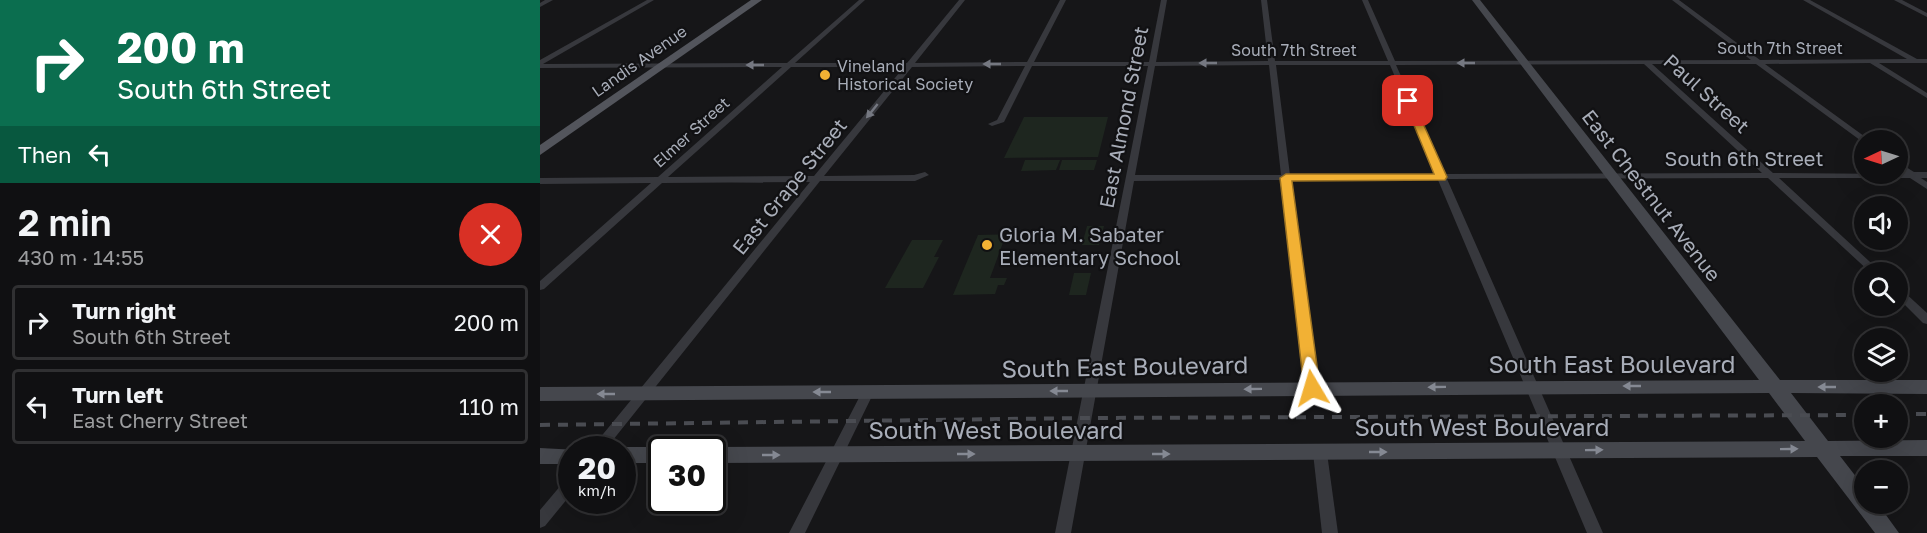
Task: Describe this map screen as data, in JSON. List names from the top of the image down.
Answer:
{
  "streets": {
    "main road": [
      "Landis Avenue",
      "East Chestnut Avenue",
      "South East Boulevard",
      "South West Boulevard"
    ],
    "street": [
      "South 7th Street",
      "Paul Street",
      "East Almond Street",
      "Elmer Street",
      "South 6th Street",
      "East Grape Street"
    ]
  },
  "crossings": [
    ["South 7th Street", "Landis Avenue"],
    ["South 7th Street", "Paul Street"],
    ["South 7th Street", "East Almond Street"],
    ["South 7th Street", "Elmer Street"],
    ["South 7th Street", "East Grape Street"],
    ["South 7th Street", "East Chestnut Avenue"],
    ["Paul Street", "South 6th Street"],
    ["East Almond Street", "South 6th Street"],
    ["East Almond Street", "South East Boulevard"],
    ["East Almond Street", "South West Boulevard"],
    ["South 6th Street", "East Chestnut Avenue"],
    ["East Grape Street", "South East Boulevard"],
    ["East Chestnut Avenue", "South East Boulevard"],
    ["East Chestnut Avenue", "South West Boulevard"]
  ],
  "one_way": ["South 7th Street", "South East Boulevard", "South West Boulevard"],
  "places": ["Vineland Historical Society", "Gloria M. Sabater Elementary School"],
  "north": "left",
  "page": {
    "turn": ["200 m", "South 6th Street"],
    "then": "Then",
    "map_buttons": ["+", "−"],
    "heading": ["2 min", "430 m · 14:55"],
    "list": [
      {
        "name": "Turn right",
        "note": "South 6th Street",
        "value": "200 m"
      },
      {
        "name": "Turn left",
        "note": "East Cherry Street",
        "value": "110 m"
      }
    ],
    "speed": "20 km/h",
    "limit": "30"
  }
}
